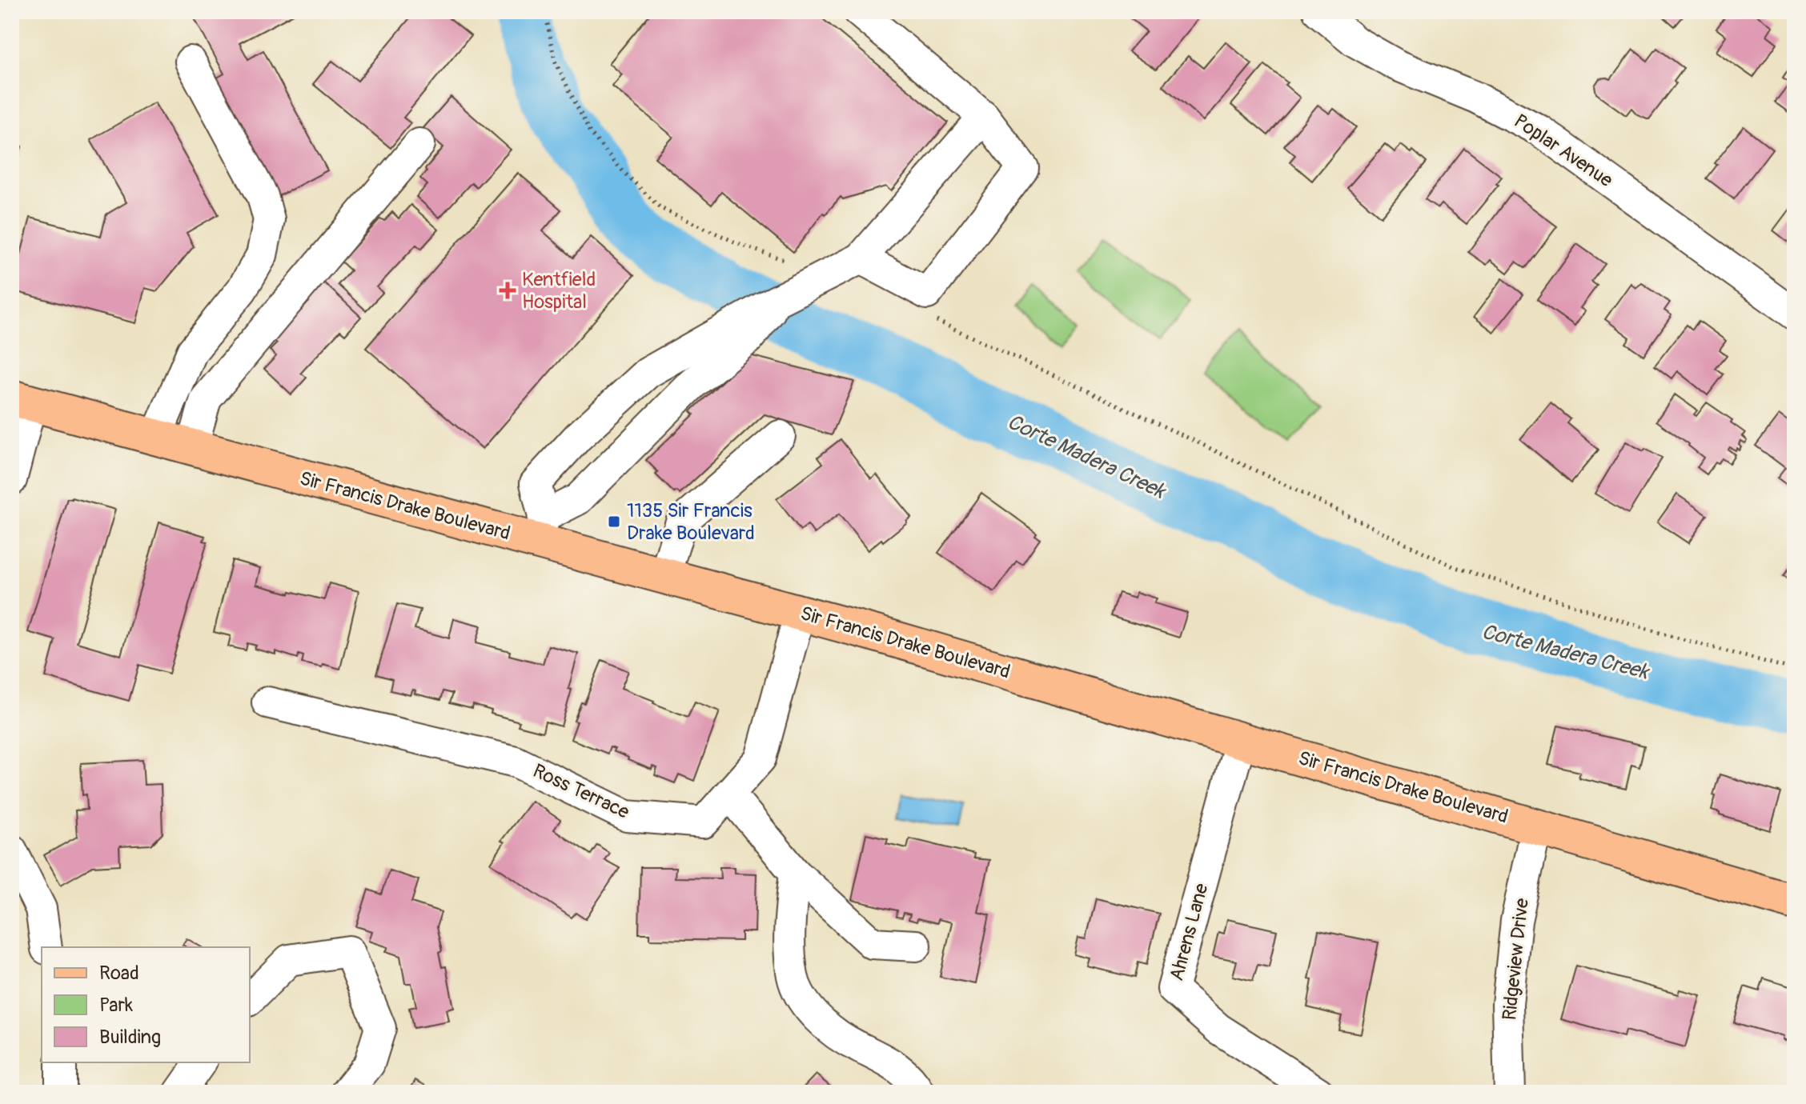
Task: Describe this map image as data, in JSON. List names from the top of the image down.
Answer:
{
  "streets": {
    "main road": ["Sir Francis Drake Boulevard"],
    "street": [
      "Poplar Avenue",
      "Ross Terrace",
      "Ahrens Lane",
      "Ridgeview Drive"
    ]
  },
  "crossings": [
    ["Sir Francis Drake Boulevard", "Ross Terrace"],
    ["Sir Francis Drake Boulevard", "Ahrens Lane"],
    ["Sir Francis Drake Boulevard", "Ridgeview Drive"]
  ],
  "water": ["Corte Madera Creek"],
  "places": {
    "health": ["Kentfield Hospital"],
    "transit": ["1135 Sir Francis Drake Boulevard"]
  },
  "legend": ["Road", "Park", "Building"]
}
